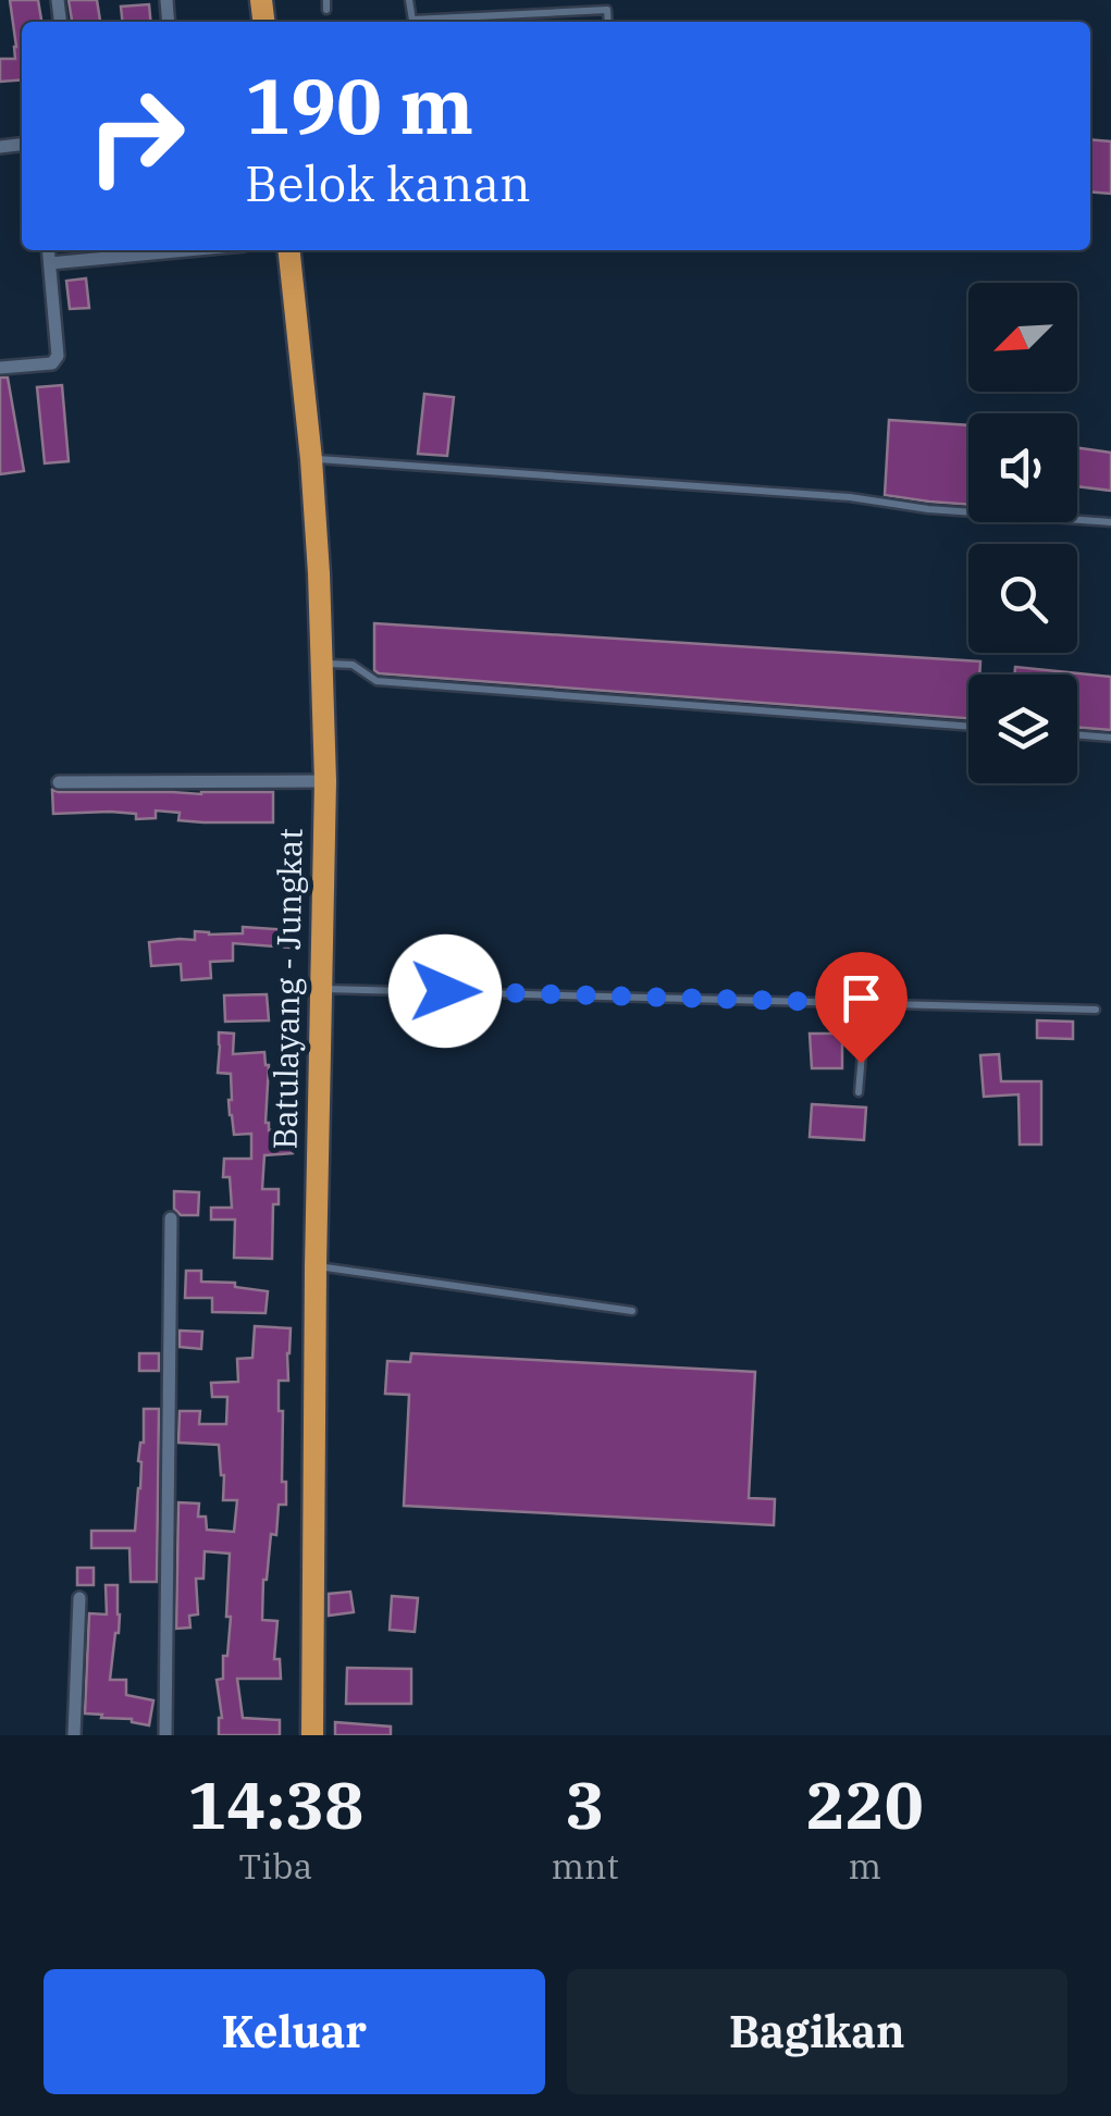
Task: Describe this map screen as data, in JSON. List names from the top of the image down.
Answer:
{
  "streets": {
    "highway": ["Batulayang - Jungkat"]
  },
  "north": "bottom left",
  "page": {
    "turn": ["190 m", "Belok kanan"],
    "eta": [
      "14:38",
      "Tiba",
      "3",
      "mnt",
      "220",
      "m"
    ],
    "buttons": ["Keluar", "Bagikan"]
  }
}
